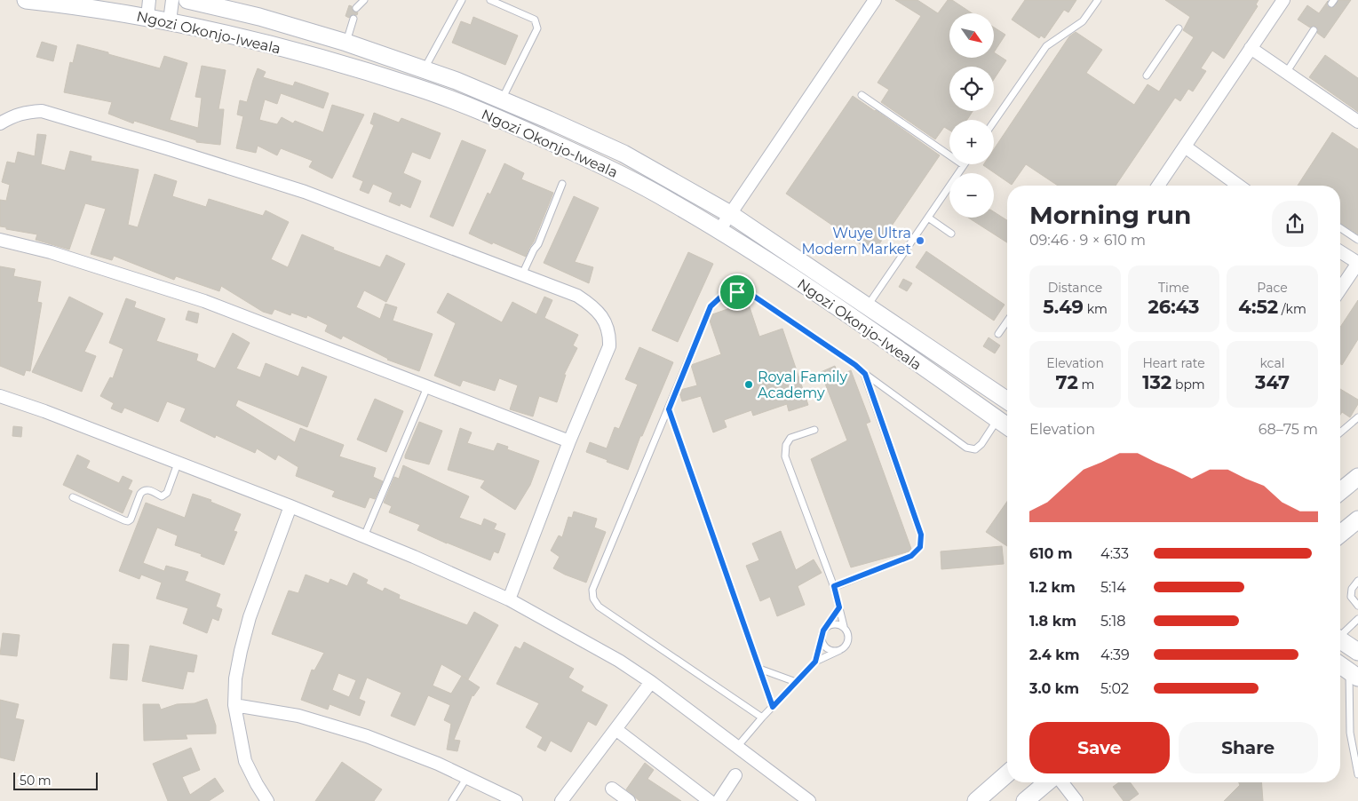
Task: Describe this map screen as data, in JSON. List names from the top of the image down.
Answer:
{
  "streets": {
    "street": ["Ngozi Okonjo-Iweala"]
  },
  "places": ["Wuye Ultra Modern Market", "Royal Family Academy"],
  "scale_bar": "50 m",
  "north": "bottom right",
  "page": {
    "map_buttons": ["+", "−"],
    "heading": ["Morning run", "09:46 · 9 × 610 m"],
    "stats": [
      ["Distance", "5.49 km"],
      ["Time", "26:43"],
      ["Pace", "4:52 /km"],
      ["Elevation", "72 m"],
      ["Heart rate", "132 bpm"],
      ["kcal", "347"]
    ],
    "chart": ["Elevation", "68–75 m"],
    "list": [
      {
        "name": "610 m",
        "note": "4:33"
      },
      {
        "name": "1.2 km",
        "note": "5:14"
      },
      {
        "name": "1.8 km",
        "note": "5:18"
      },
      {
        "name": "2.4 km",
        "note": "4:39"
      },
      {
        "name": "3.0 km",
        "note": "5:02"
      }
    ],
    "buttons": ["Save", "Share"],
    "scale": "50 m"
  }
}
